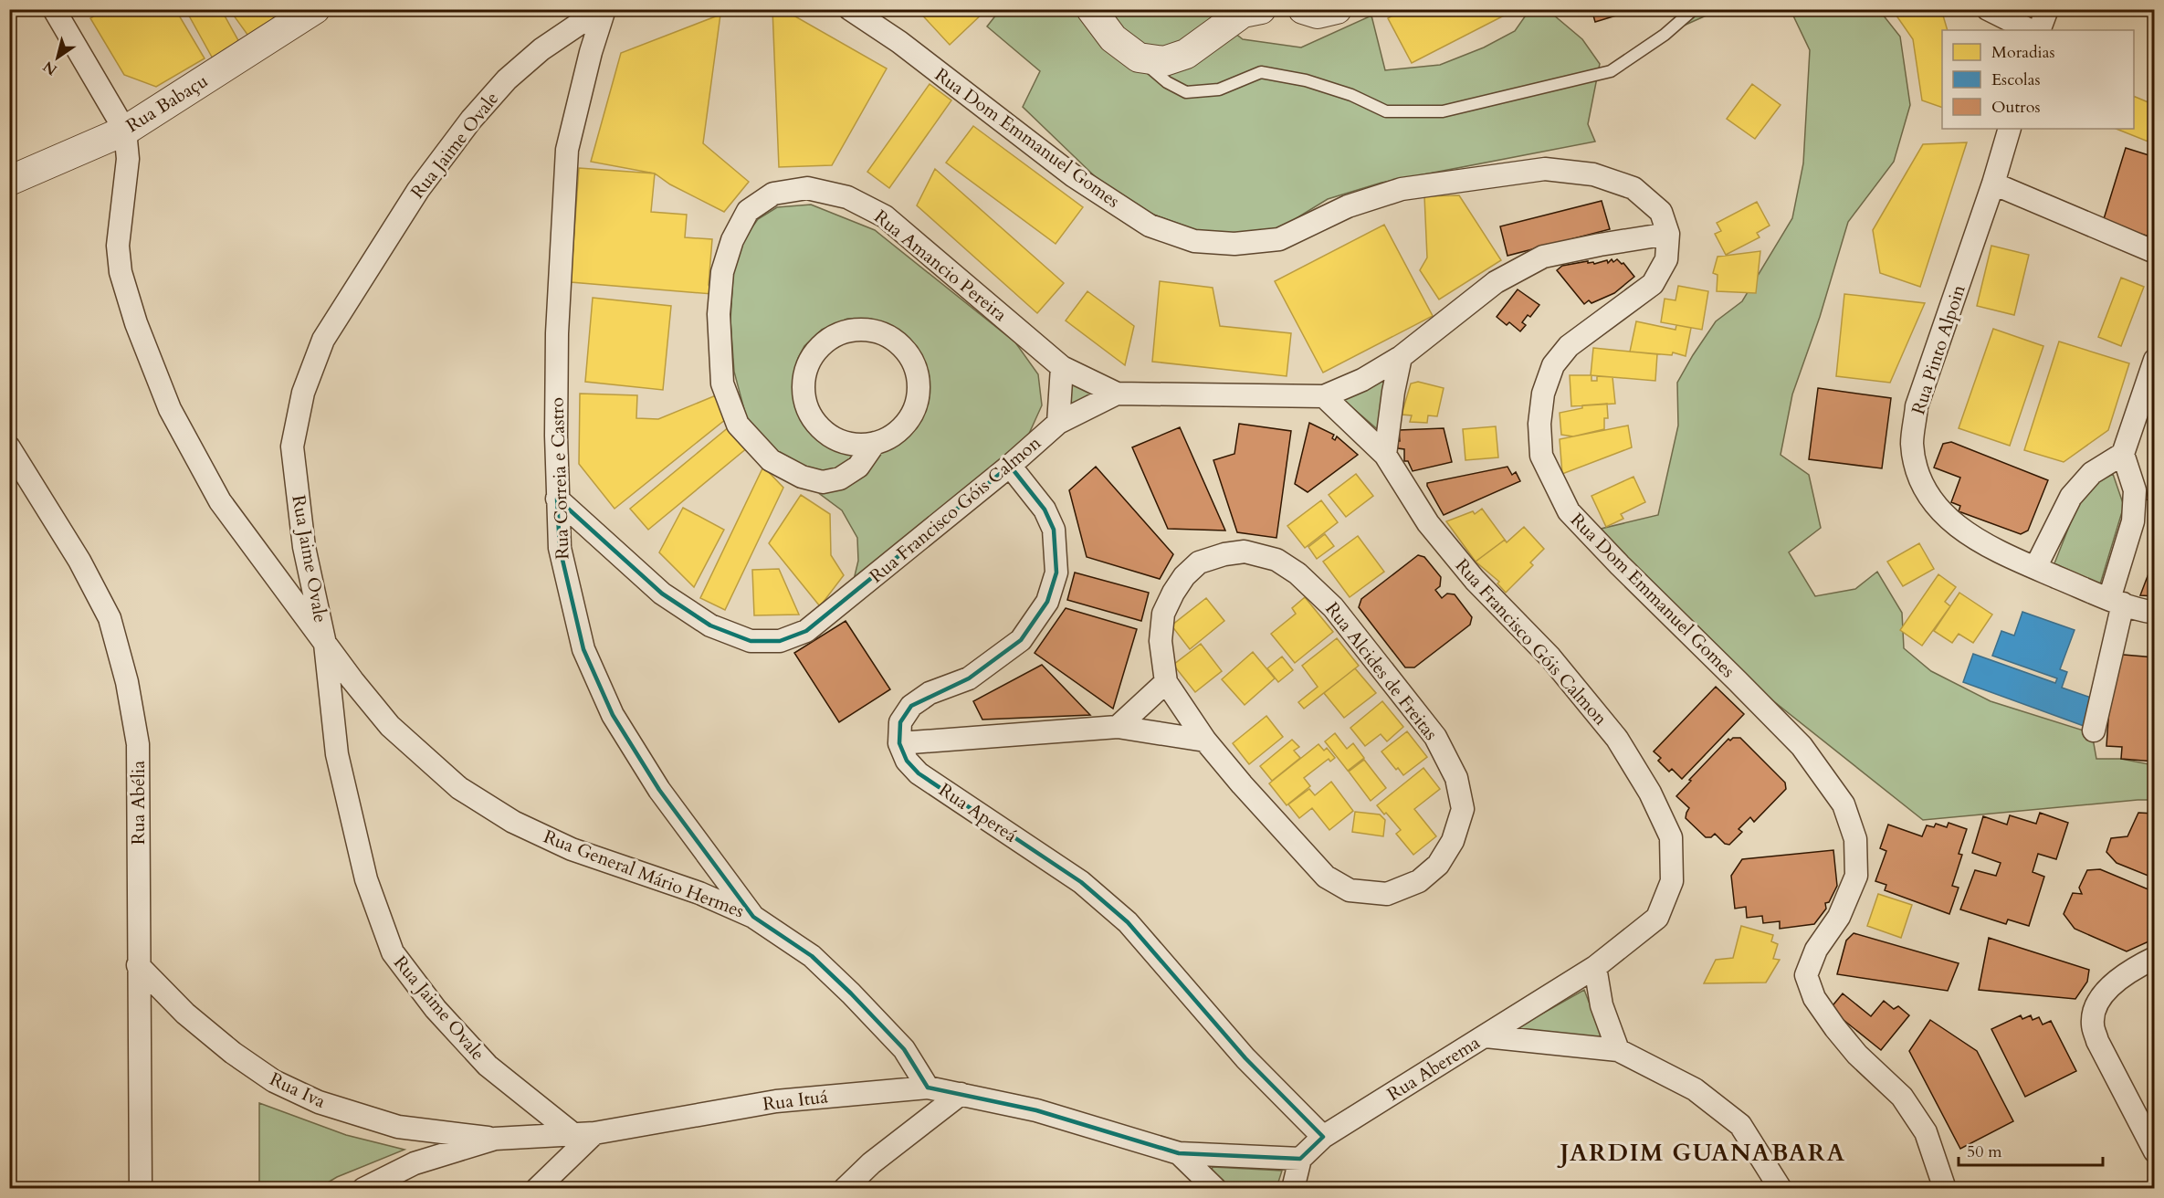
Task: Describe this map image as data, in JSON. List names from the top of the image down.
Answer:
{
  "streets": {
    "street": [
      "Rua Babaçu",
      "Rua Dom Emmanuel Gomes",
      "Rua Jaime Ovale",
      "Rua Amancio Pereira",
      "Rua Pinto Alpoin",
      "Rua Correia e Castro",
      "Rua Francisco Góis Calmon",
      "Rua Alcides de Freitas",
      "Rua Abélia",
      "Rua Apereá",
      "Rua General Mário Hermes",
      "Rua Aberema",
      "Rua Iva",
      "Rua Ituá"
    ]
  },
  "crossings": [
    ["Rua Babaçu", "Rua General Mário Hermes"],
    ["Rua Jaime Ovale", "Rua Correia e Castro"],
    ["Rua Jaime Ovale", "Rua General Mário Hermes"],
    ["Rua Jaime Ovale", "Rua Ituá"],
    ["Rua Amancio Pereira", "Rua Francisco Góis Calmon"],
    ["Rua Correia e Castro", "Rua Francisco Góis Calmon"],
    ["Rua Correia e Castro", "Rua General Mário Hermes"],
    ["Rua Correia e Castro", "Rua Ituá"],
    ["Rua Francisco Góis Calmon", "Rua Aberema"],
    ["Rua Abélia", "Rua Iva"],
    ["Rua Apereá", "Rua Aberema"],
    ["Rua Iva", "Rua Ituá"]
  ],
  "districts": ["JARDIM GUANABARA"],
  "legend": ["Moradias", "Escolas", "Outros"],
  "scale_bar": "50 m",
  "north": "bottom left"
}
